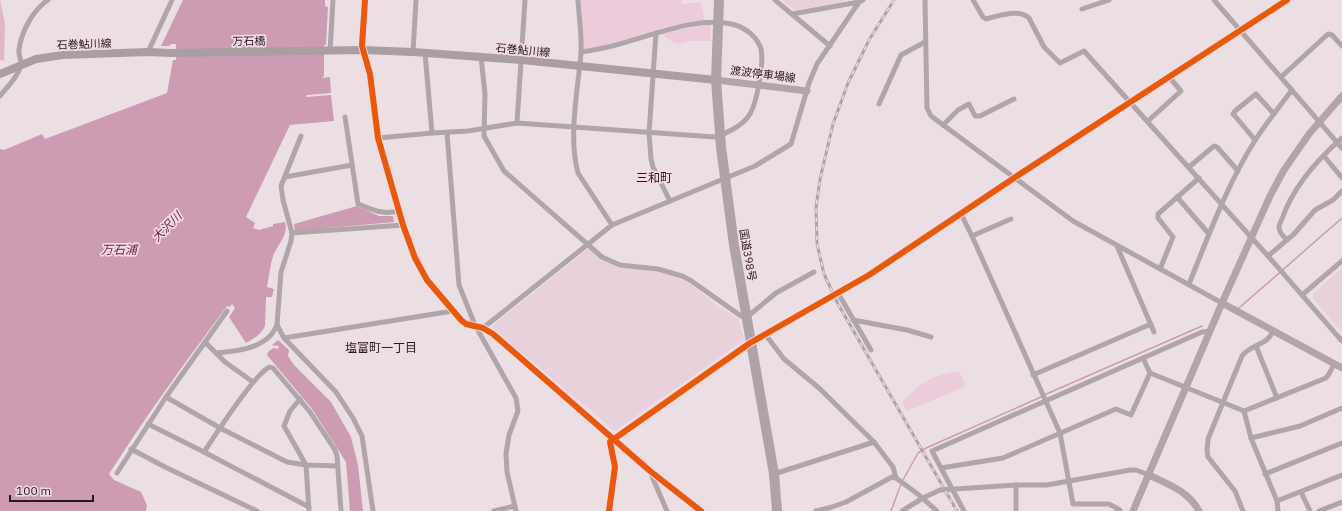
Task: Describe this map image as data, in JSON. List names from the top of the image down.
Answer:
{
  "streets": {
    "highway": ["国道398号"],
    "main road": ["万石橋", "石巻鮎川線"],
    "street": ["渡波停車場線"]
  },
  "crossings": [
    ["万石橋", "石巻鮎川線"],
    ["石巻鮎川線", "渡波停車場線"],
    ["石巻鮎川線", "国道398号"],
    ["渡波停車場線", "国道398号"]
  ],
  "districts": ["三和町", "塩富町一丁目"],
  "water": ["大沢川", "万石浦"],
  "scale_bar": "100 m"
}
